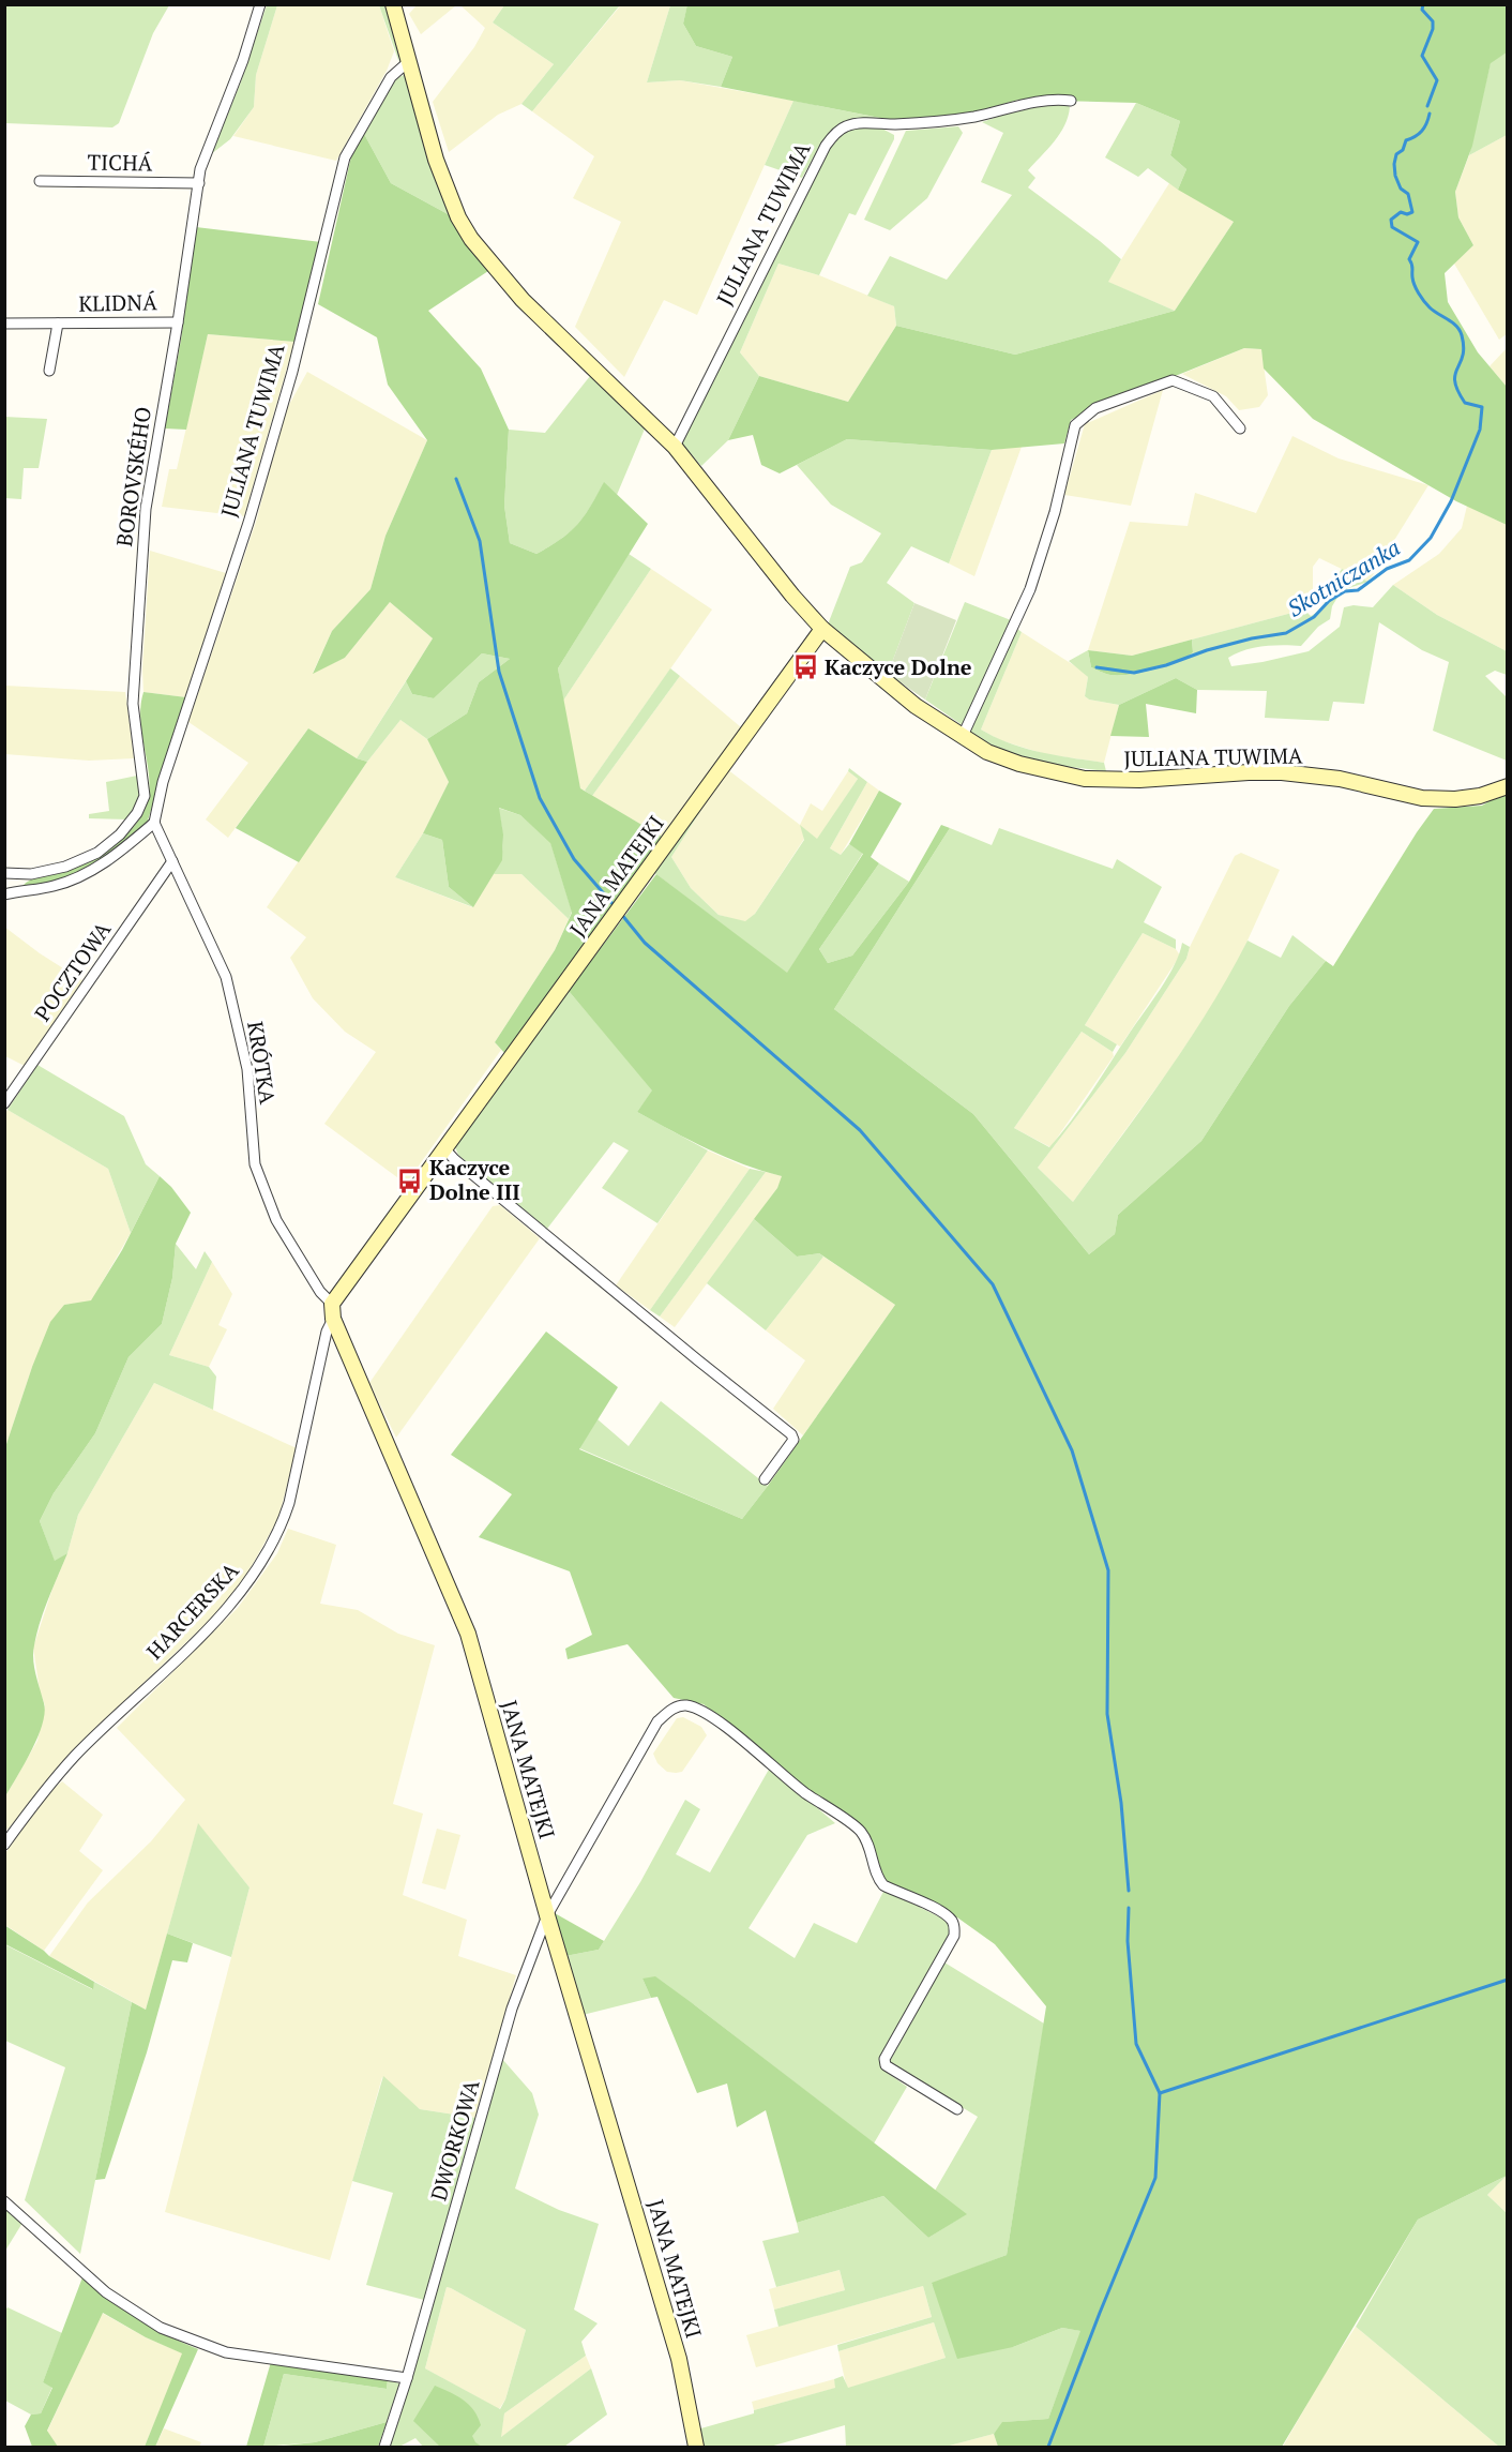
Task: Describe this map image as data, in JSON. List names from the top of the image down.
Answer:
{
  "streets": {
    "street": [
      "TICHÁ",
      "JULIANA TUWIMA",
      "KLIDNÁ",
      "BOROVSKÉHO",
      "JANA MATEJKI",
      "POCZTOWA",
      "KRÓTKA",
      "HARCERSKA",
      "DWORKOWA"
    ]
  },
  "crossings": [
    ["TICHÁ", "BOROVSKÉHO"],
    ["JULIANA TUWIMA", "JANA MATEJKI"],
    ["JULIANA TUWIMA", "KRÓTKA"],
    ["KLIDNÁ", "BOROVSKÉHO"],
    ["JANA MATEJKI", "KRÓTKA"],
    ["JANA MATEJKI", "HARCERSKA"],
    ["JANA MATEJKI", "DWORKOWA"],
    ["POCZTOWA", "KRÓTKA"]
  ],
  "water": ["Skotniczanka"],
  "places": {
    "bus stop": ["Kaczyce Dolne", "Kaczyce Dolne III"]
  }
}
